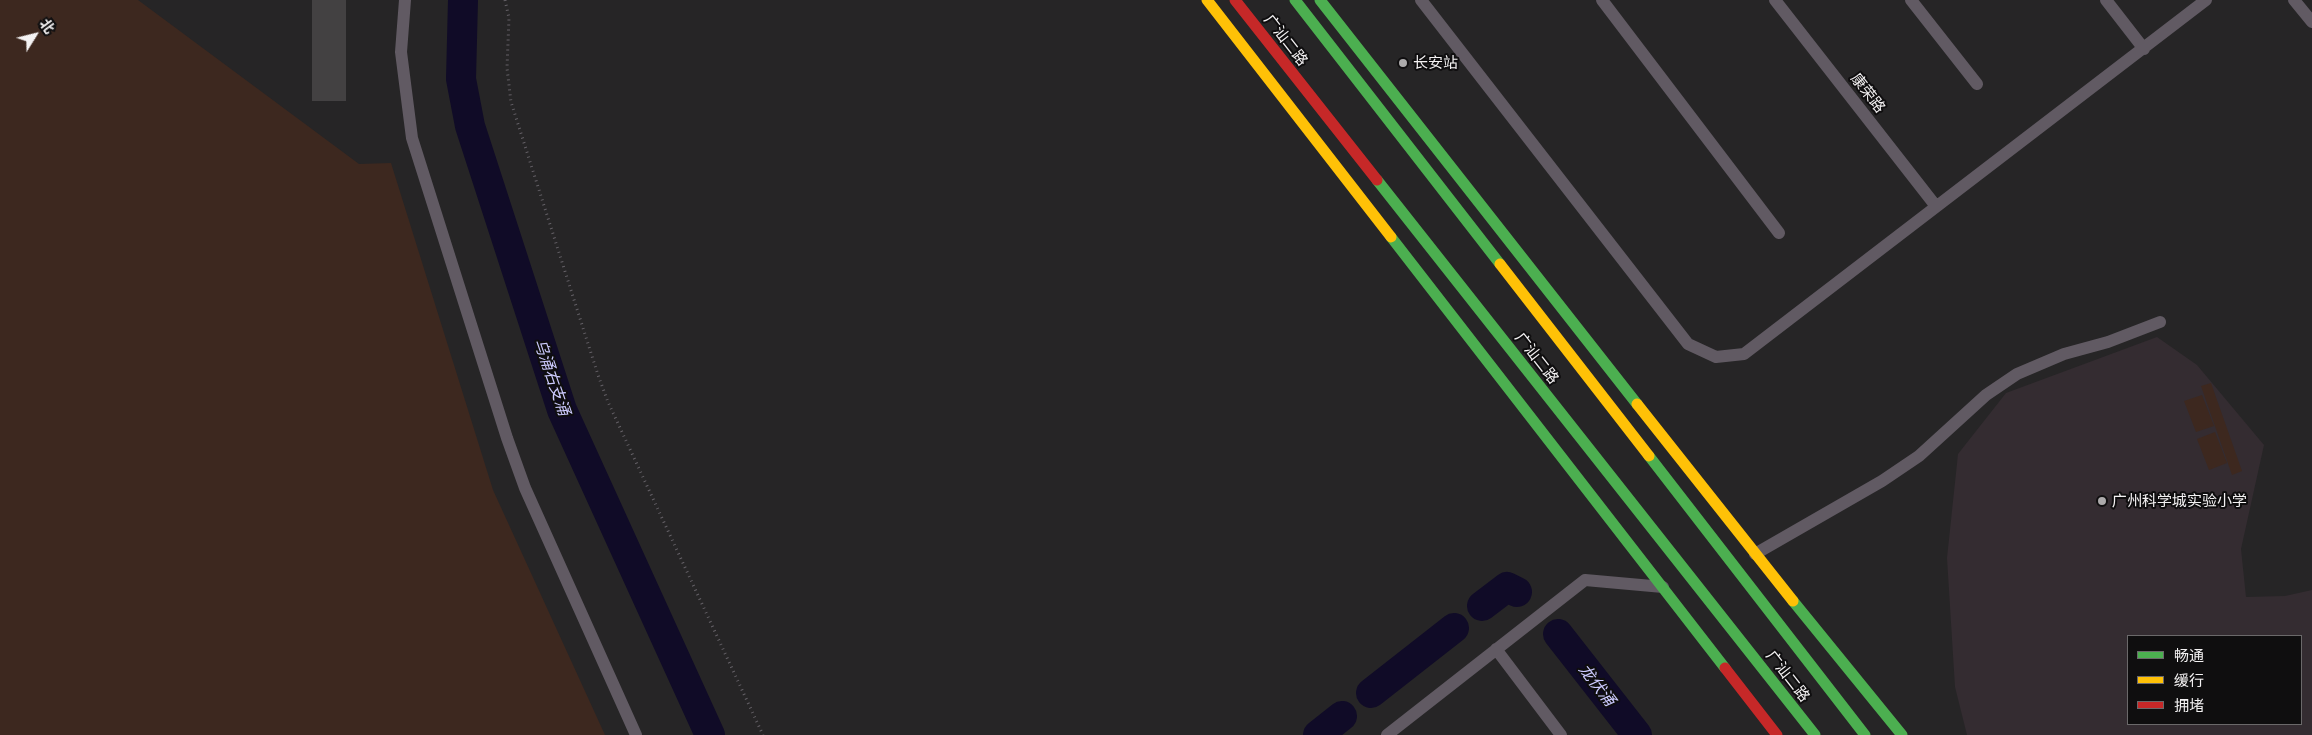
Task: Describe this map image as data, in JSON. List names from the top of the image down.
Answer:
{
  "streets": {
    "main road": ["广汕二路"],
    "street": ["康荣路"]
  },
  "water": ["乌涌右支涌", "龙伏涌"],
  "places": ["长安站", "广州科学城实验小学"],
  "legend": ["畅通", "缓行", "拥堵"],
  "north": "top right"
}
